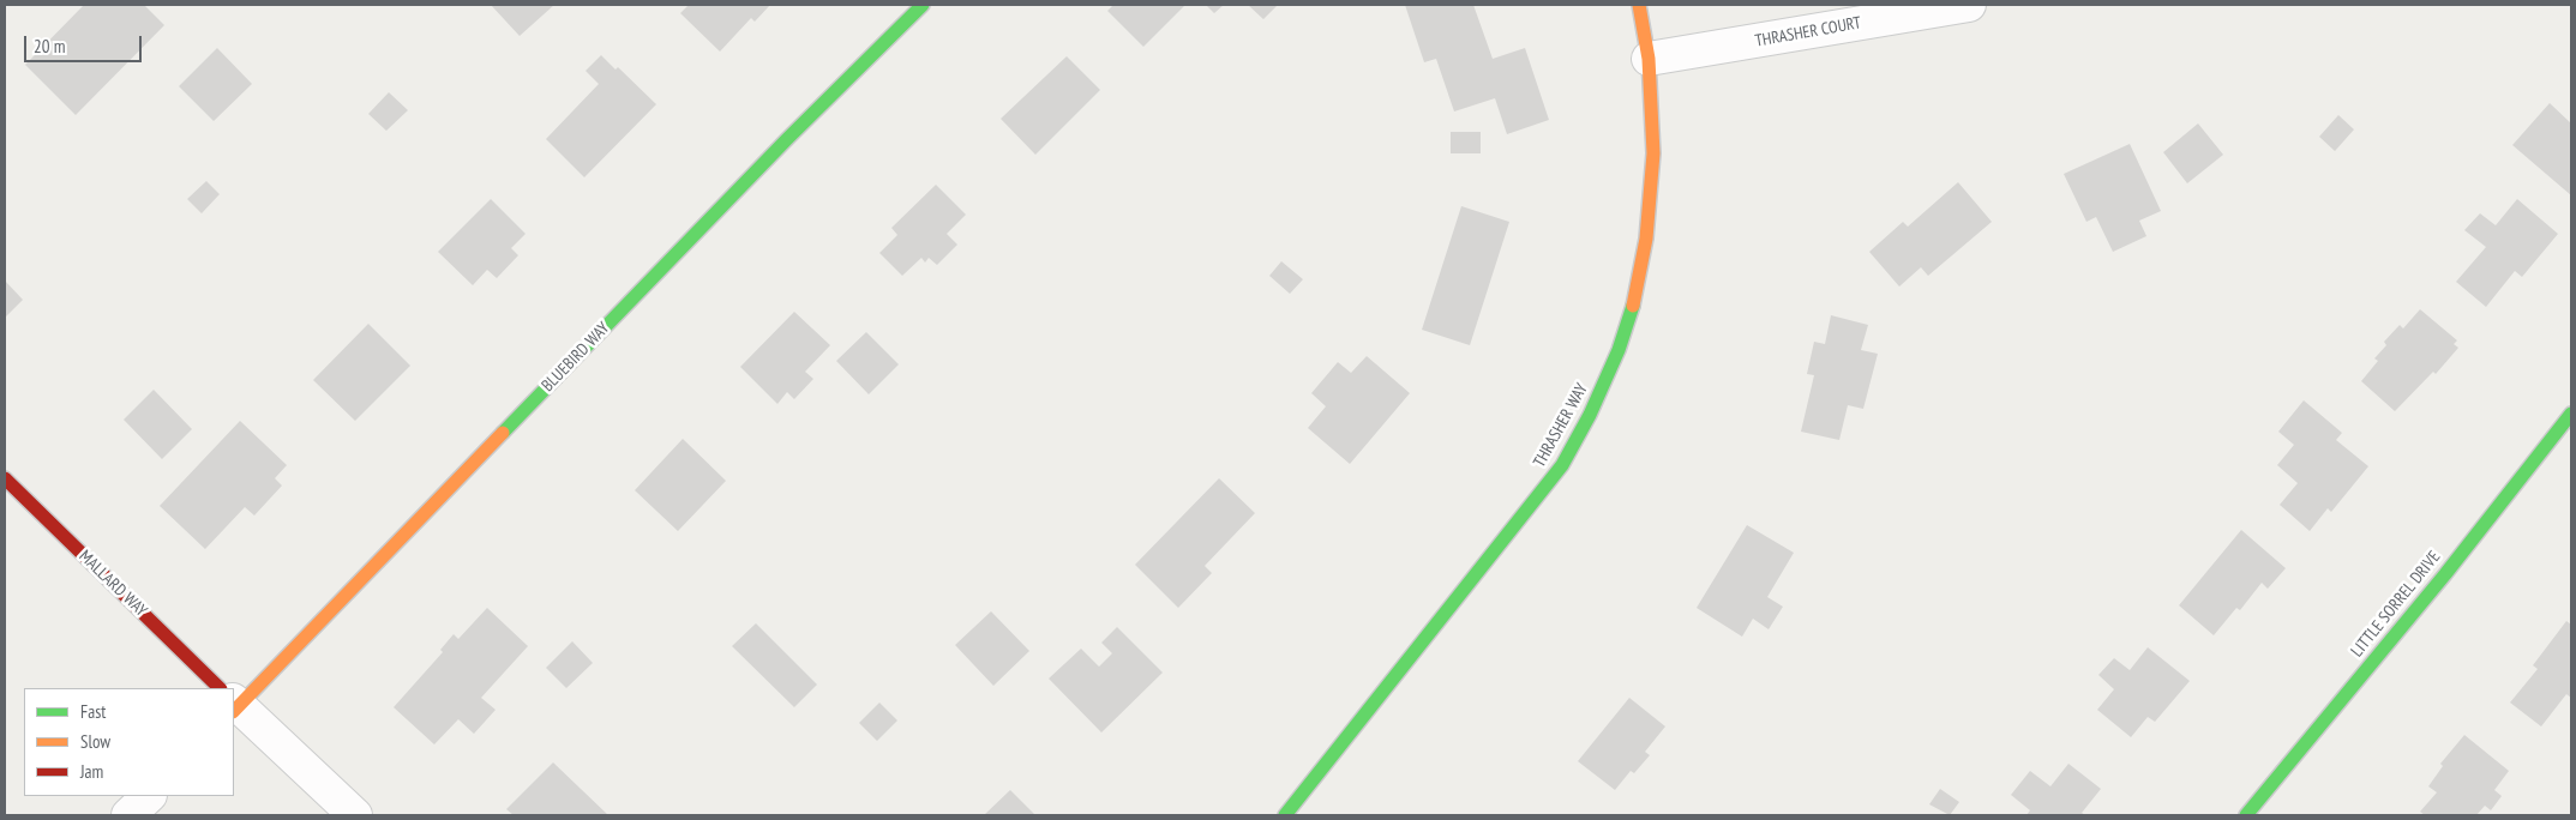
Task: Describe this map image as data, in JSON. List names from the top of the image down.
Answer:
{
  "streets": {
    "street": [
      "THRASHER COURT",
      "BLUEBIRD WAY",
      "THRASHER WAY",
      "MALLARD WAY",
      "LITTLE SORREL DRIVE"
    ]
  },
  "crossings": [
    ["THRASHER COURT", "THRASHER WAY"]
  ],
  "legend": ["Fast", "Slow", "Jam"],
  "scale_bar": "20 m"
}
